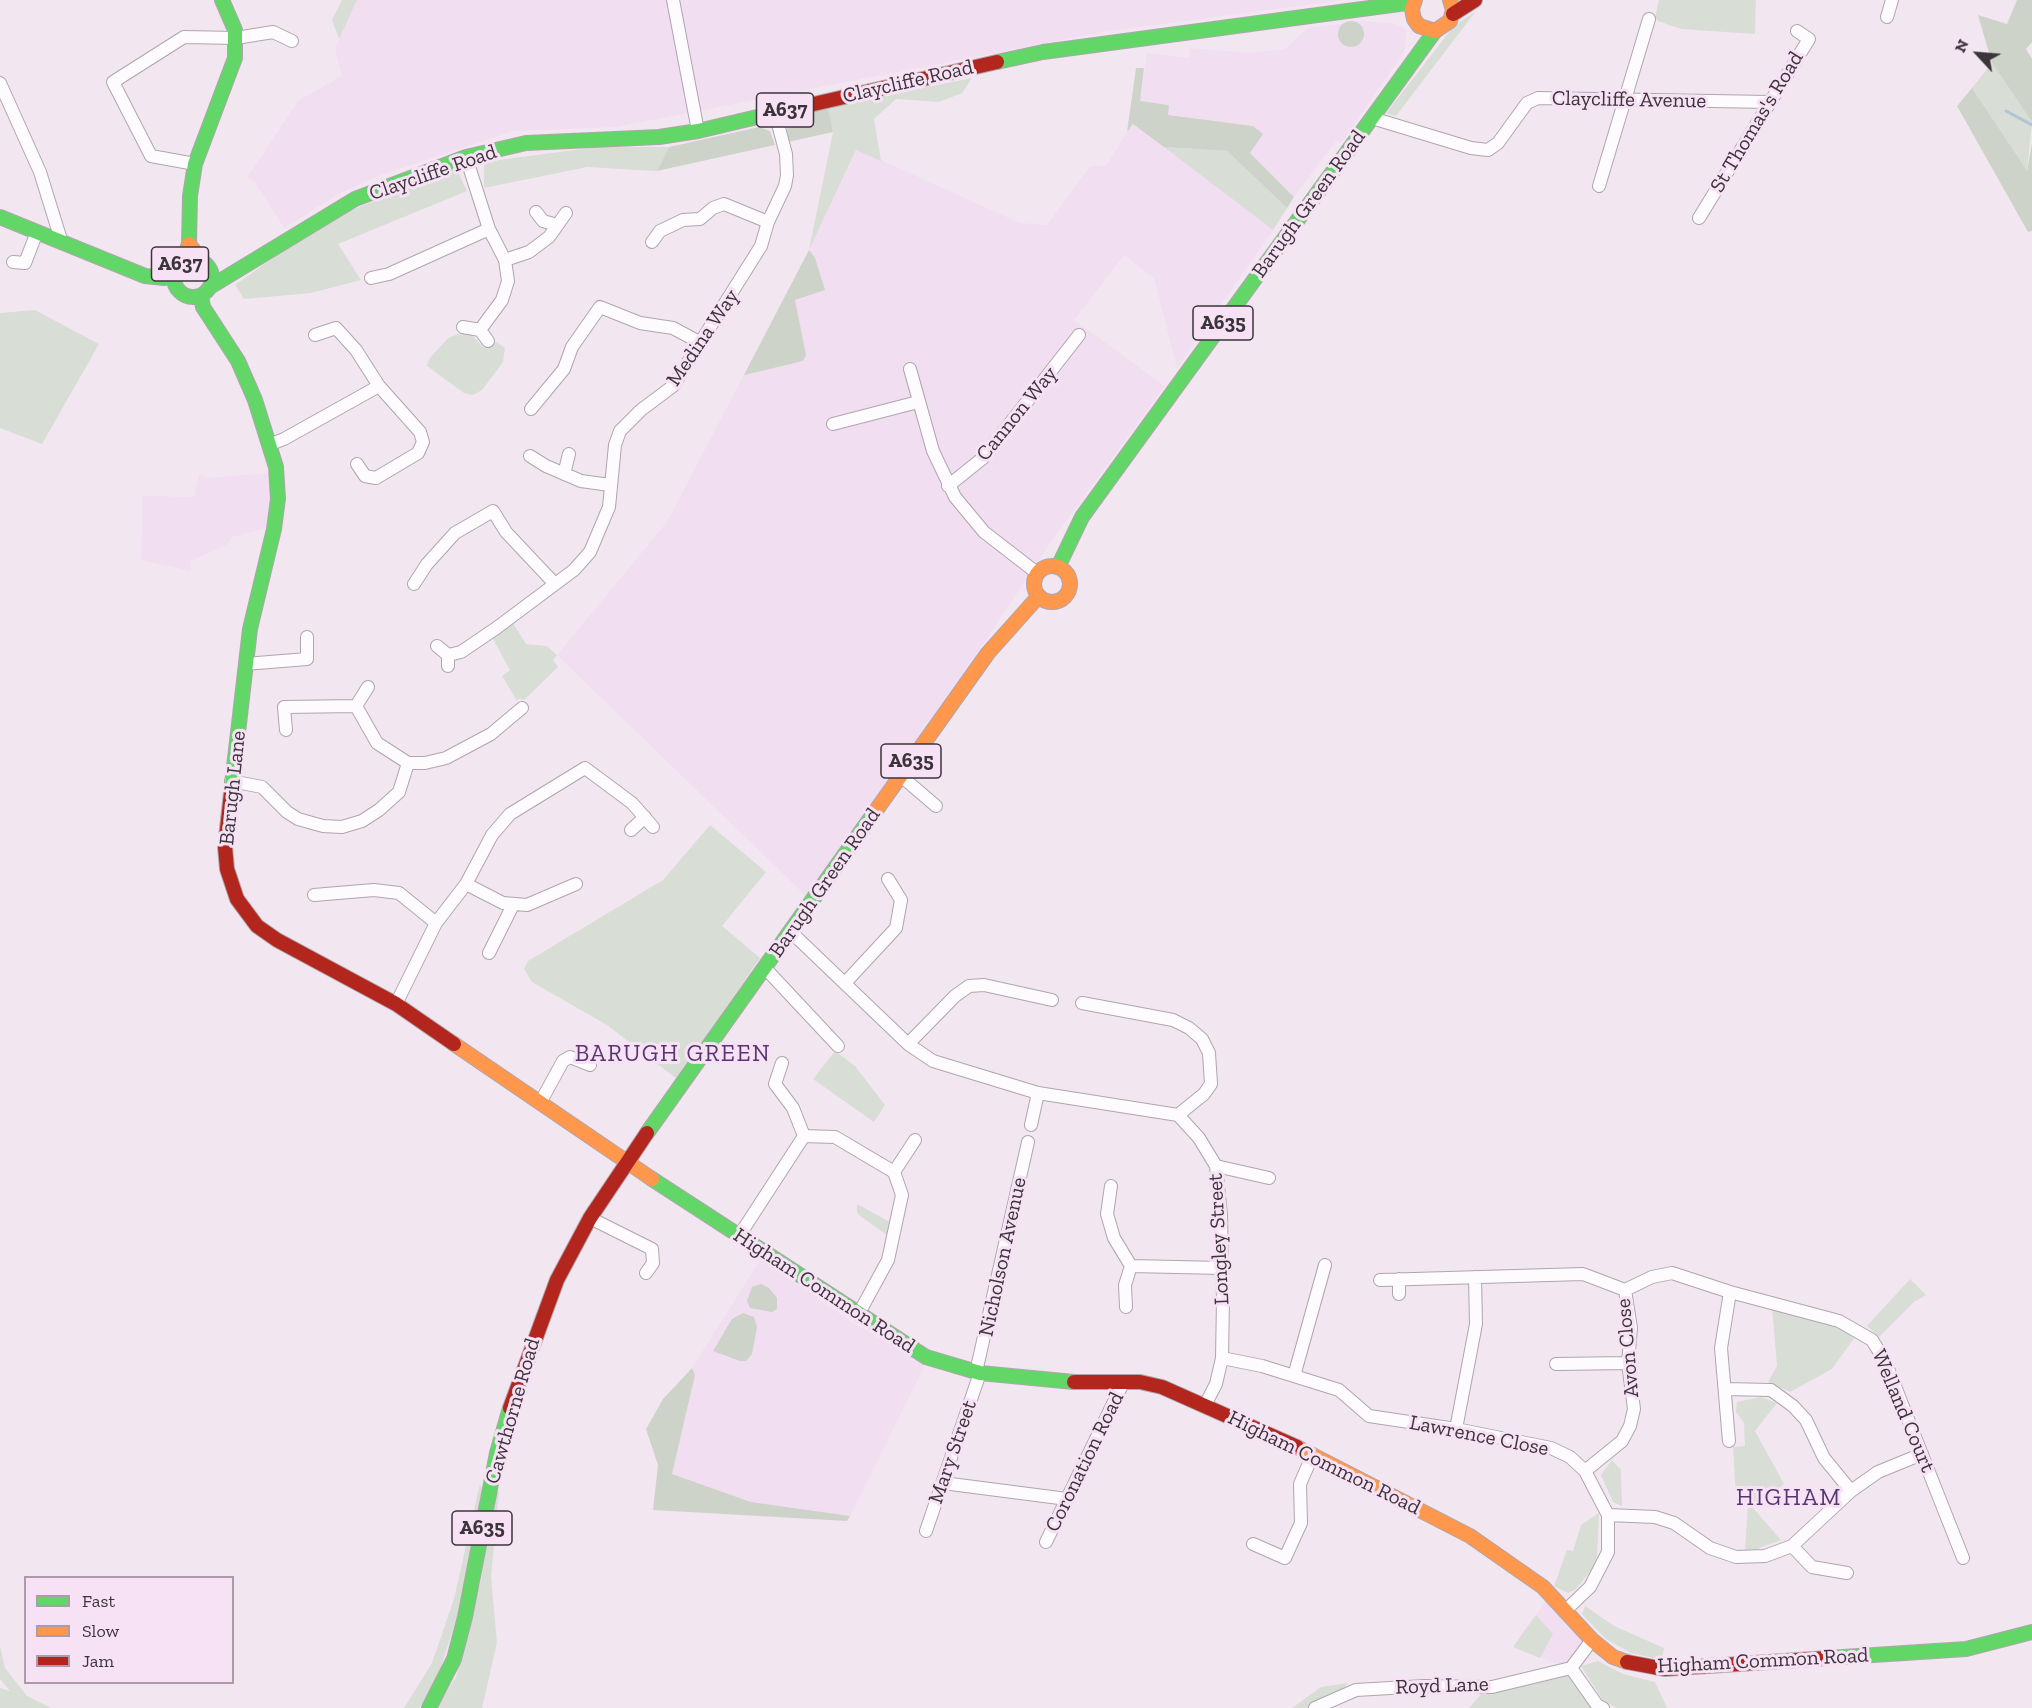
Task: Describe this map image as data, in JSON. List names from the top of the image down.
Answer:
{
  "streets": {
    "main road": [
      "Claycliffe Road",
      "A637",
      "Barugh Green Road",
      "A635",
      "Barugh Lane",
      "Higham Common Road",
      "Cawthorne Road"
    ],
    "street": [
      "Claycliffe Avenue",
      "St Thomas's Road",
      "Medina Way",
      "Cannon Way",
      "Longley Street",
      "Nicholson Avenue",
      "Avon Close",
      "Welland Court",
      "Lawrence Close",
      "Mary Street",
      "Coronation Road",
      "Royd Lane"
    ]
  },
  "crossings": [
    ["Claycliffe Road", "A637"],
    ["Claycliffe Road", "Barugh Green Road"],
    ["Claycliffe Road", "A635"],
    ["Claycliffe Road", "Medina Way"],
    ["Claycliffe Road", "Barugh Lane"],
    ["Claycliffe Avenue", "St Thomas's Road"],
    ["Claycliffe Avenue", "Barugh Green Road"],
    ["A637", "Barugh Lane"],
    ["Barugh Green Road", "A635"],
    ["Barugh Green Road", "Barugh Lane"],
    ["Barugh Green Road", "Higham Common Road"],
    ["Barugh Green Road", "Cawthorne Road"],
    ["Barugh Lane", "Higham Common Road"],
    ["Barugh Lane", "Cawthorne Road"],
    ["Longley Street", "Higham Common Road"],
    ["Longley Street", "Lawrence Close"],
    ["Nicholson Avenue", "Higham Common Road"],
    ["Nicholson Avenue", "Mary Street"],
    ["Higham Common Road", "Cawthorne Road"],
    ["Higham Common Road", "Lawrence Close"],
    ["Higham Common Road", "Mary Street"],
    ["Higham Common Road", "Coronation Road"],
    ["Avon Close", "Welland Court"],
    ["Avon Close", "Lawrence Close"]
  ],
  "districts": ["BARUGH GREEN", "HIGHAM"],
  "legend": ["Fast", "Slow", "Jam"],
  "north": "top left"
}
